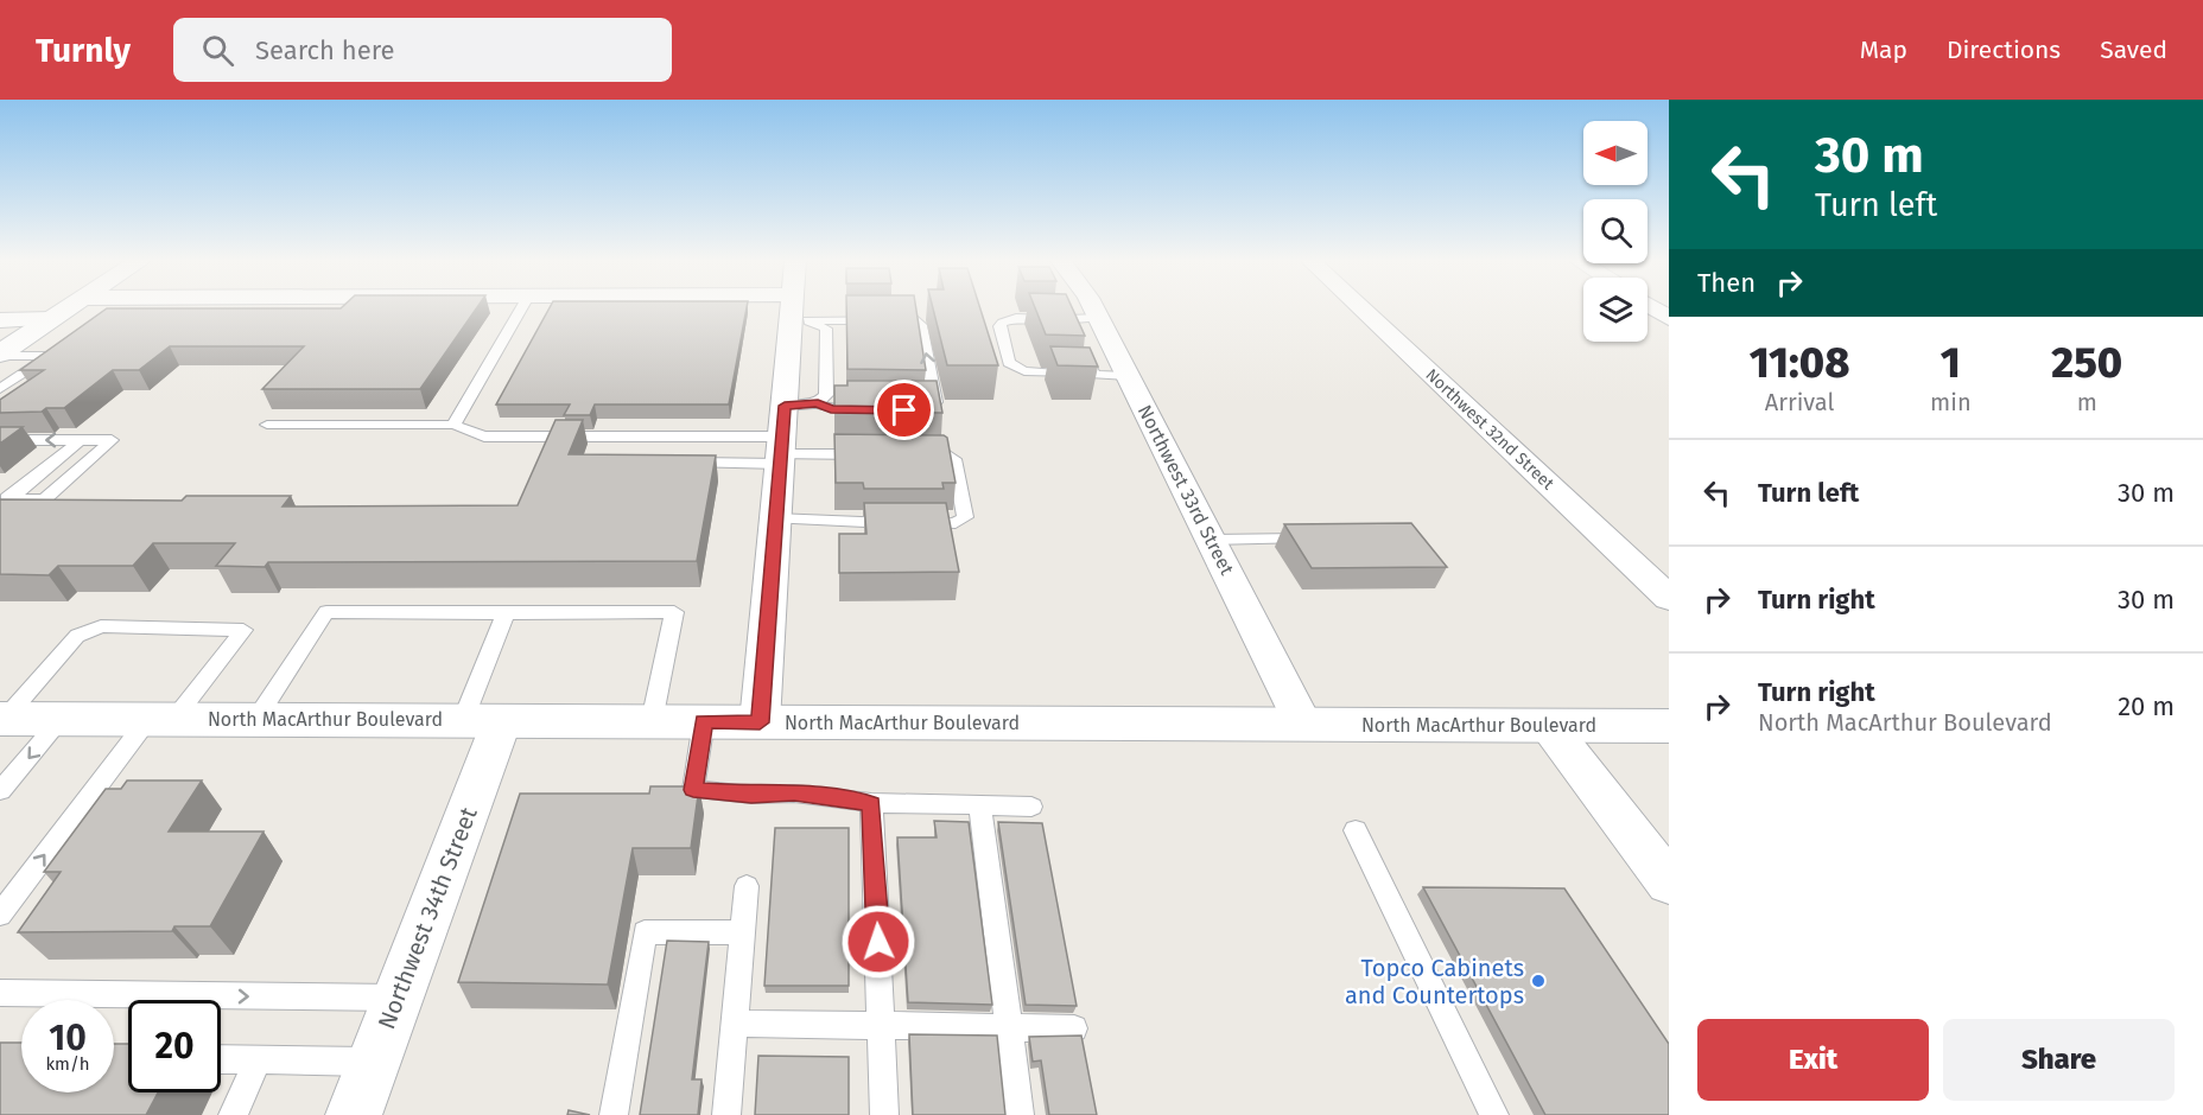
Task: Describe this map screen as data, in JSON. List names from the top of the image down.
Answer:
{
  "streets": {
    "main road": ["North MacArthur Boulevard"],
    "street": ["Northwest 32nd Street", "Northwest 33rd Street", "Northwest 34th Street"]
  },
  "crossings": [
    ["Northwest 33rd Street", "North MacArthur Boulevard"],
    ["North MacArthur Boulevard", "Northwest 34th Street"]
  ],
  "places": ["Topco Cabinets and Countertops"],
  "north": "left",
  "page": {
    "header": "Turnly",
    "search": "Search here",
    "nav": ["Map", "Directions", "Saved"],
    "turn": ["30 m", "Turn left"],
    "then": "Then",
    "eta": [
      "11:08",
      "Arrival",
      "1",
      "min",
      "250",
      "m"
    ],
    "list": [
      {
        "name": "Turn left",
        "value": "30 m"
      },
      {
        "name": "Turn right",
        "value": "30 m"
      },
      {
        "name": "Turn right",
        "note": "North MacArthur Boulevard",
        "value": "20 m"
      }
    ],
    "speed": "10 km/h",
    "limit": "20",
    "buttons": ["Exit", "Share"]
  }
}
